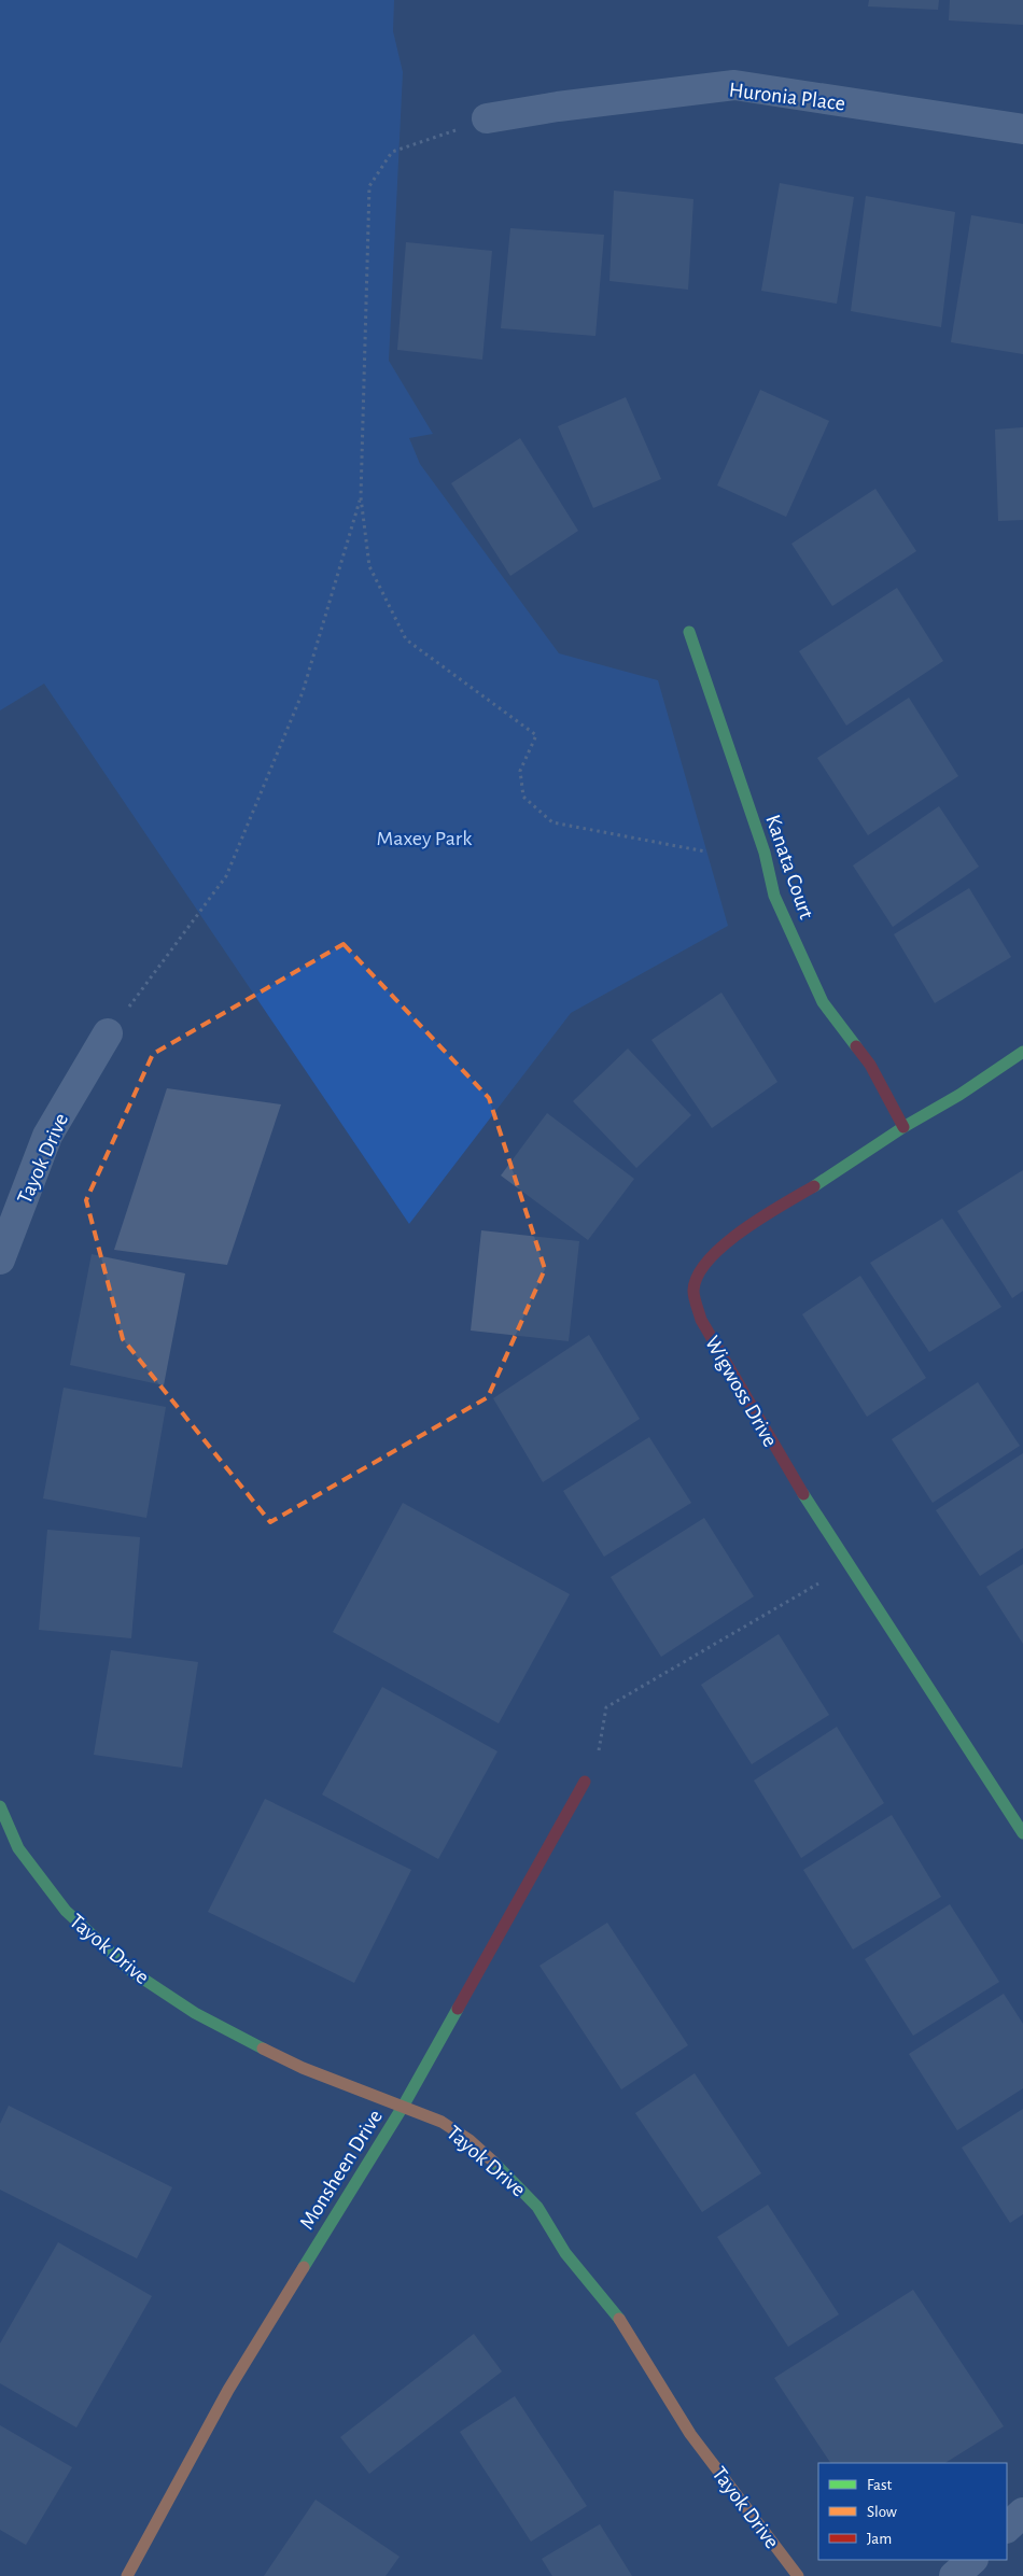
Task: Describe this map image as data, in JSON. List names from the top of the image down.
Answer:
{
  "streets": {
    "street": [
      "Huronia Place",
      "Kanata Court",
      "Tayok Drive",
      "Wigwoss Drive",
      "Monsheen Drive"
    ]
  },
  "crossings": [
    ["Kanata Court", "Wigwoss Drive"],
    ["Tayok Drive", "Monsheen Drive"]
  ],
  "parks": ["Maxey Park"],
  "legend": ["Fast", "Slow", "Jam"]
}
